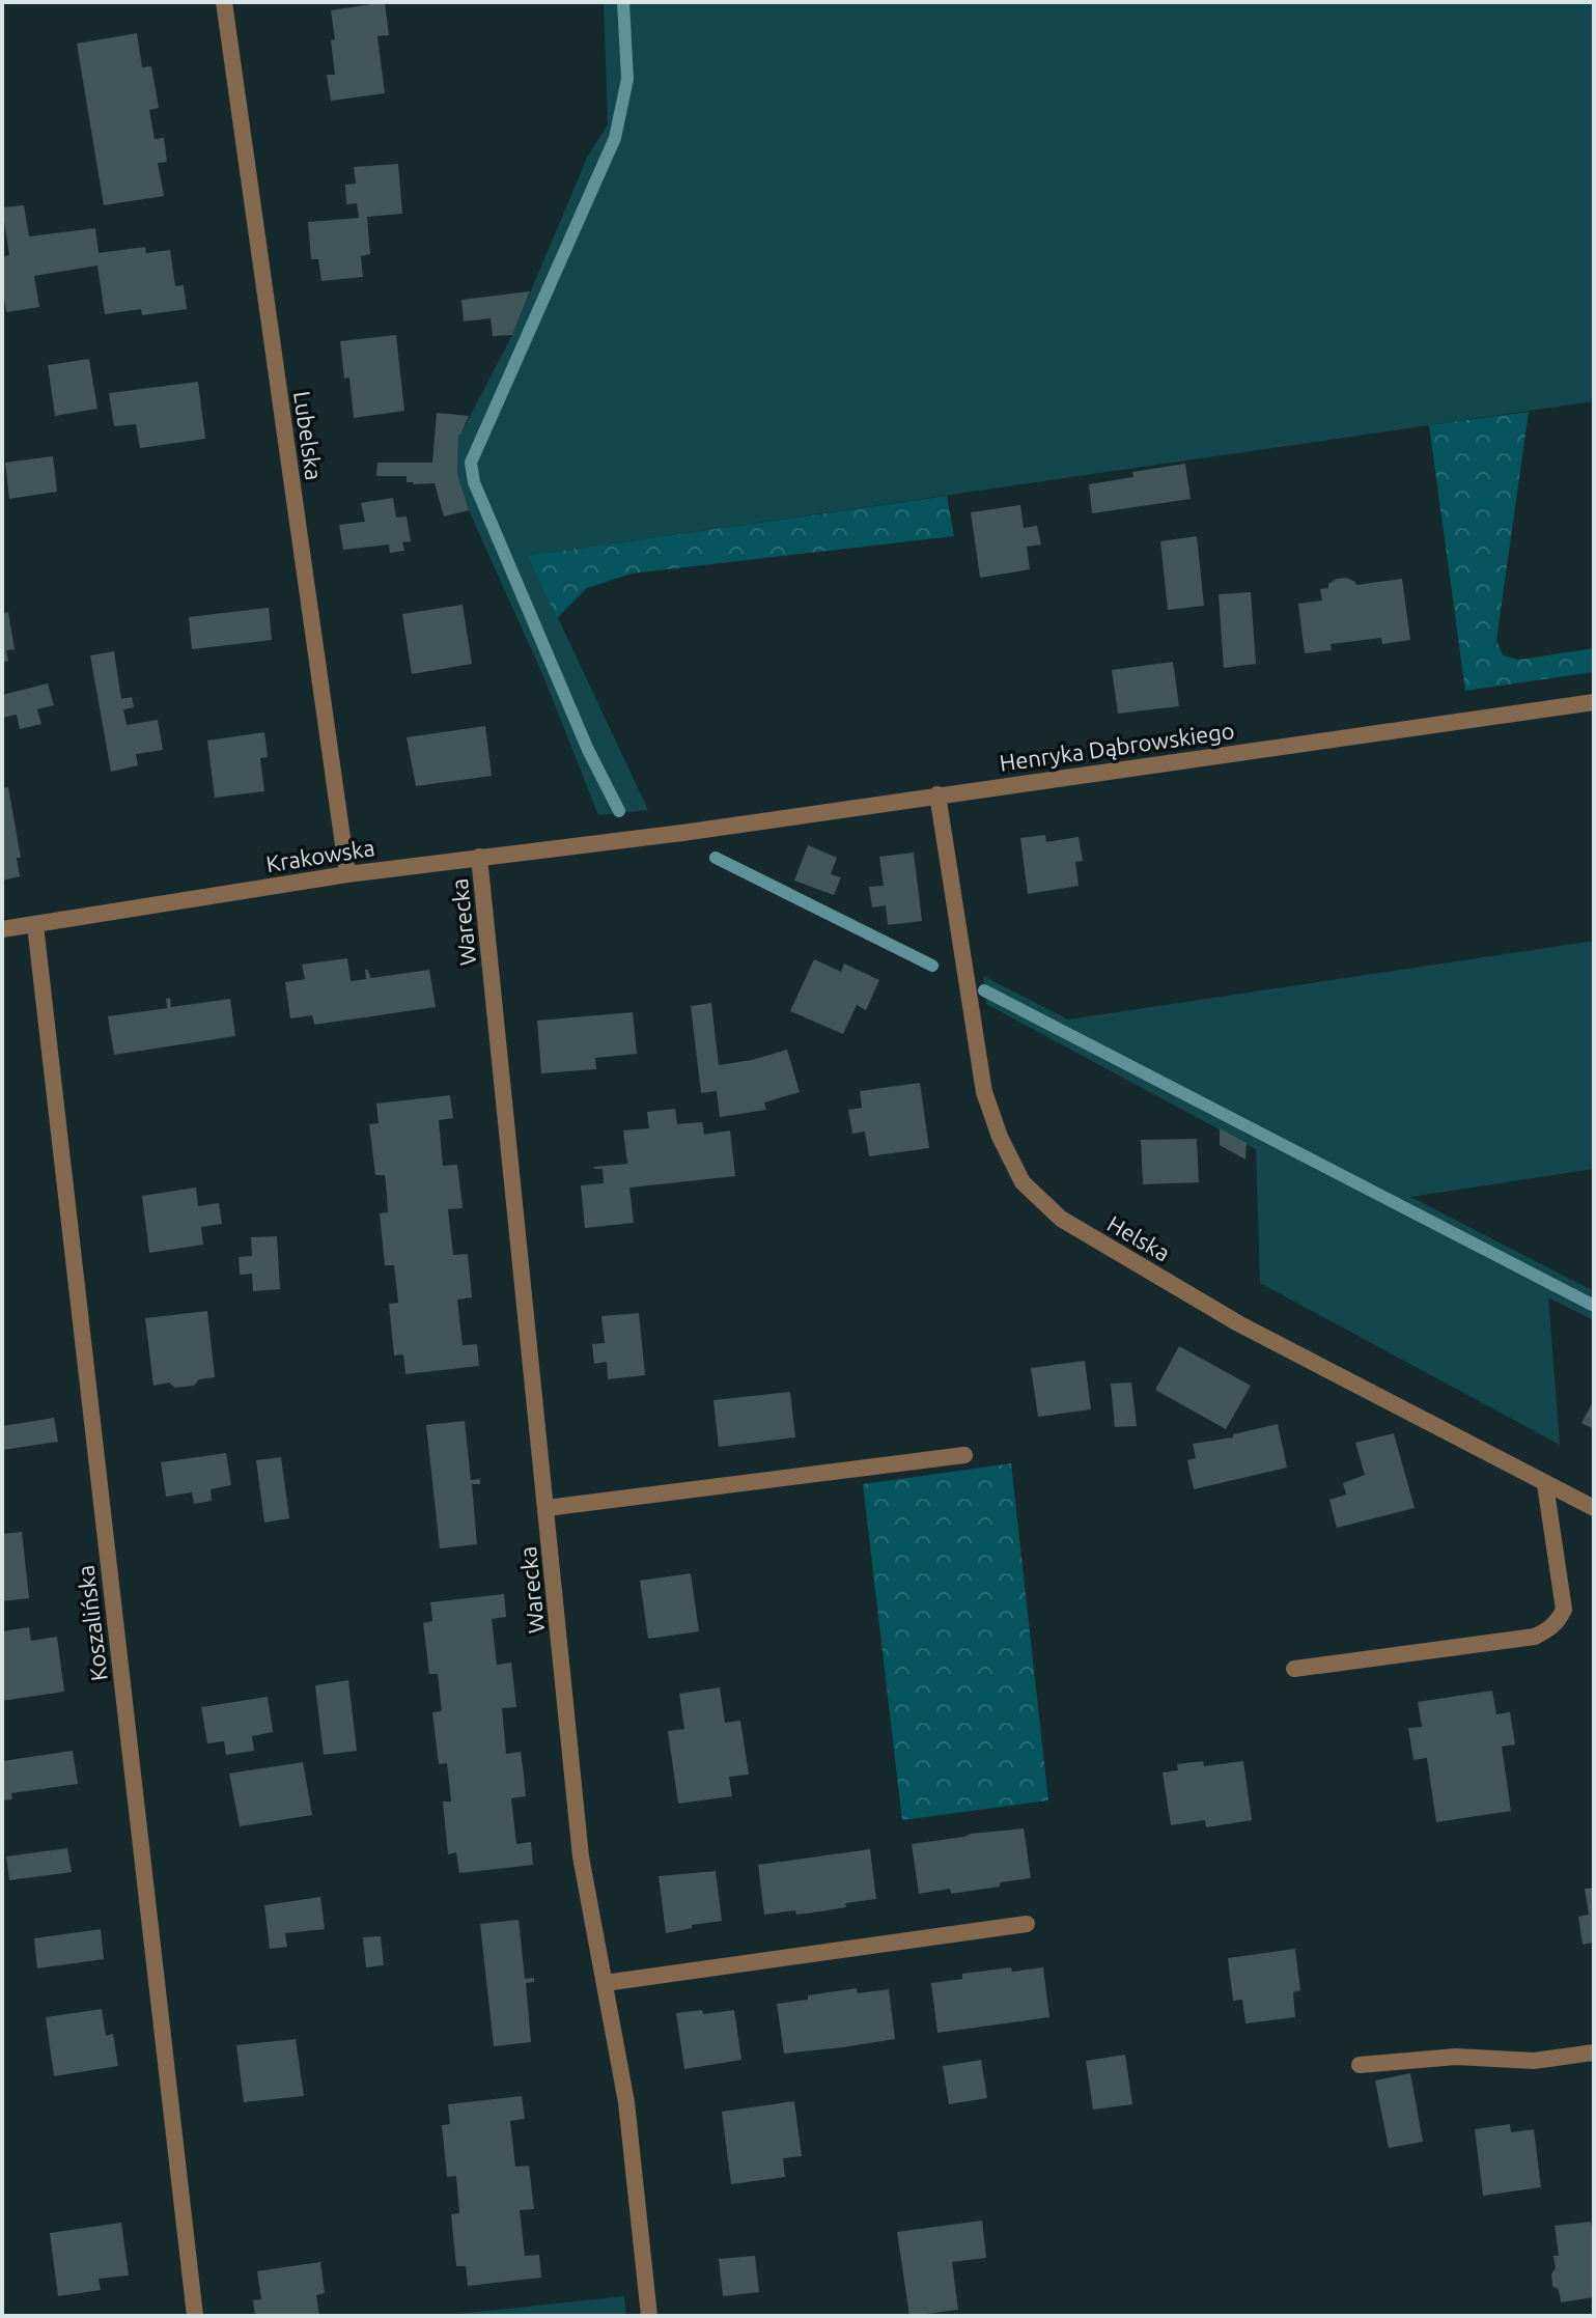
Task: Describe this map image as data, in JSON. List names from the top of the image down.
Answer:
{
  "streets": {
    "street": [
      "Lubelska",
      "Henryka Dąbrowskiego",
      "Krakowska",
      "Warecka",
      "Helska",
      "Koszalińska"
    ]
  },
  "crossings": [
    ["Lubelska", "Krakowska"],
    ["Henryka Dąbrowskiego", "Krakowska"],
    ["Henryka Dąbrowskiego", "Helska"],
    ["Krakowska", "Warecka"],
    ["Krakowska", "Koszalińska"]
  ]
}
